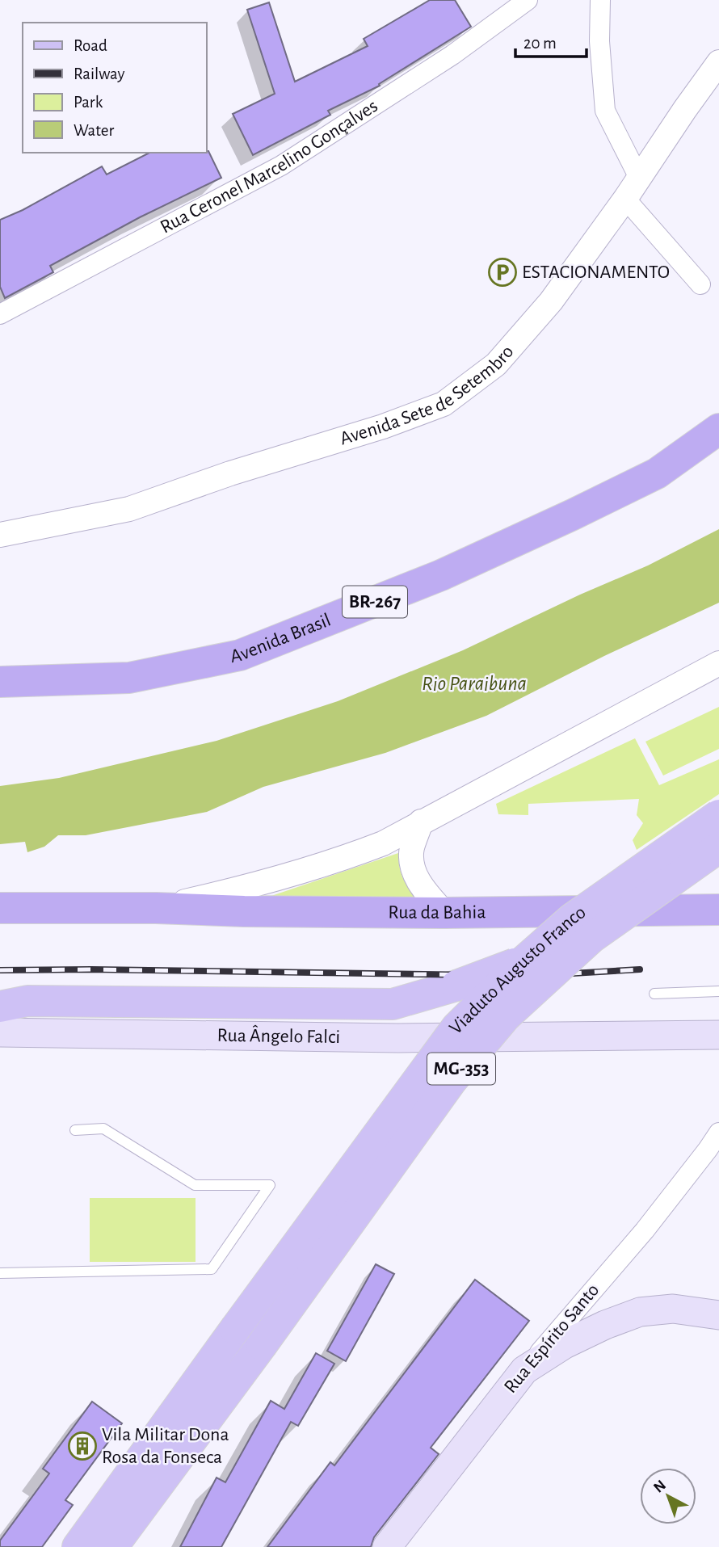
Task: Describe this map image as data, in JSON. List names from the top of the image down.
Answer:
{
  "streets": {
    "highway": ["BR-267", "Avenida Brasil", "Rua da Bahia"],
    "main road": [
      "Viaduto Augusto Franco",
      "Rua Ângelo Falci",
      "MG-353",
      "Rua Espírito Santo"
    ],
    "street": ["Rua Ceronel Marcelino Gonçalves", "Avenida Sete de Setembro"]
  },
  "water": ["Rio Paraibuna"],
  "places": {
    "parking": ["ESTACIONAMENTO"],
    "building": ["Vila Militar Dona Rosa da Fonseca"]
  },
  "legend": [
    "Road",
    "Railway",
    "Park",
    "Water"
  ],
  "scale_bar": "20 m",
  "north": "top left"
}
